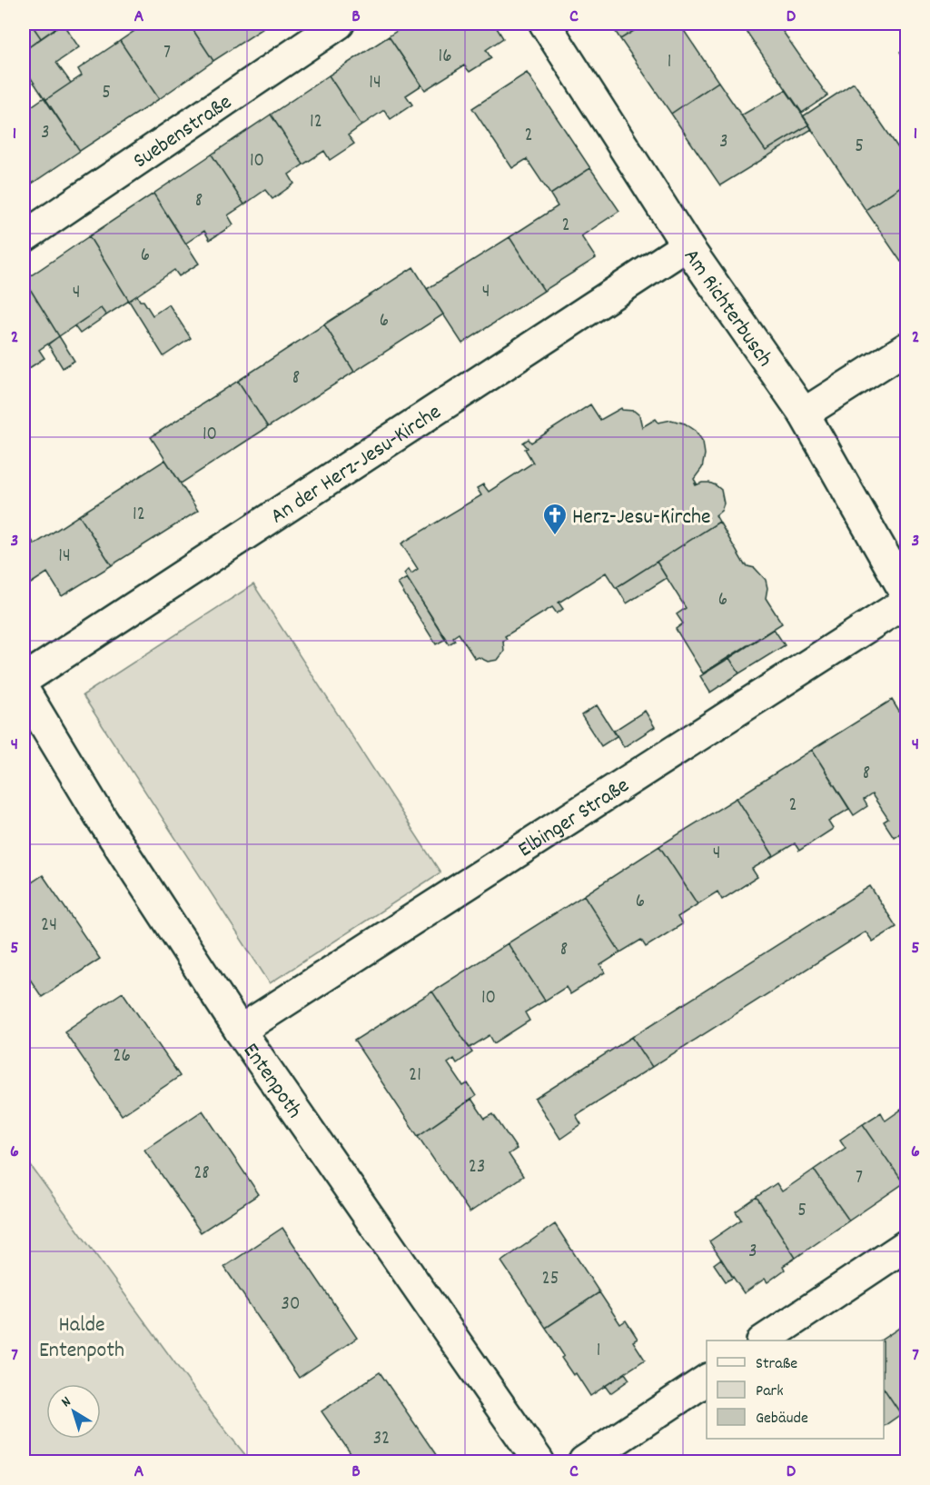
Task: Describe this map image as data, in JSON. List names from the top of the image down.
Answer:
{
  "streets": {
    "street": [
      "Suebenstraße",
      "Am Richterbusch",
      "An der Herz-Jesu-Kirche",
      "Elbinger Straße",
      "Entenpoth"
    ]
  },
  "crossings": [
    ["Am Richterbusch", "An der Herz-Jesu-Kirche"],
    ["Elbinger Straße", "Entenpoth"]
  ],
  "parks": ["Halde Entenpoth"],
  "places": {
    "church": ["Herz-Jesu-Kirche"]
  },
  "house_numbers": [
    "7",
    "16",
    "1",
    "14",
    "5",
    "12",
    "3",
    "2",
    "3",
    "5",
    "10",
    "8",
    "2",
    "6",
    "4",
    "4",
    "6",
    "8",
    "10",
    "12",
    "14",
    "6",
    "8",
    "2",
    "4",
    "6",
    "24",
    "8",
    "10",
    "26",
    "21",
    "23",
    "28",
    "7",
    "5",
    "3",
    "25",
    "30",
    "1",
    "32"
  ],
  "legend": ["Straße", "Park", "Gebäude"],
  "north": "top left",
  "grid": {
    "columns": [
      "A",
      "B",
      "C",
      "D"
    ],
    "rows": [
      "1",
      "2",
      "3",
      "4",
      "5",
      "6",
      "7"
    ]
  }
}
